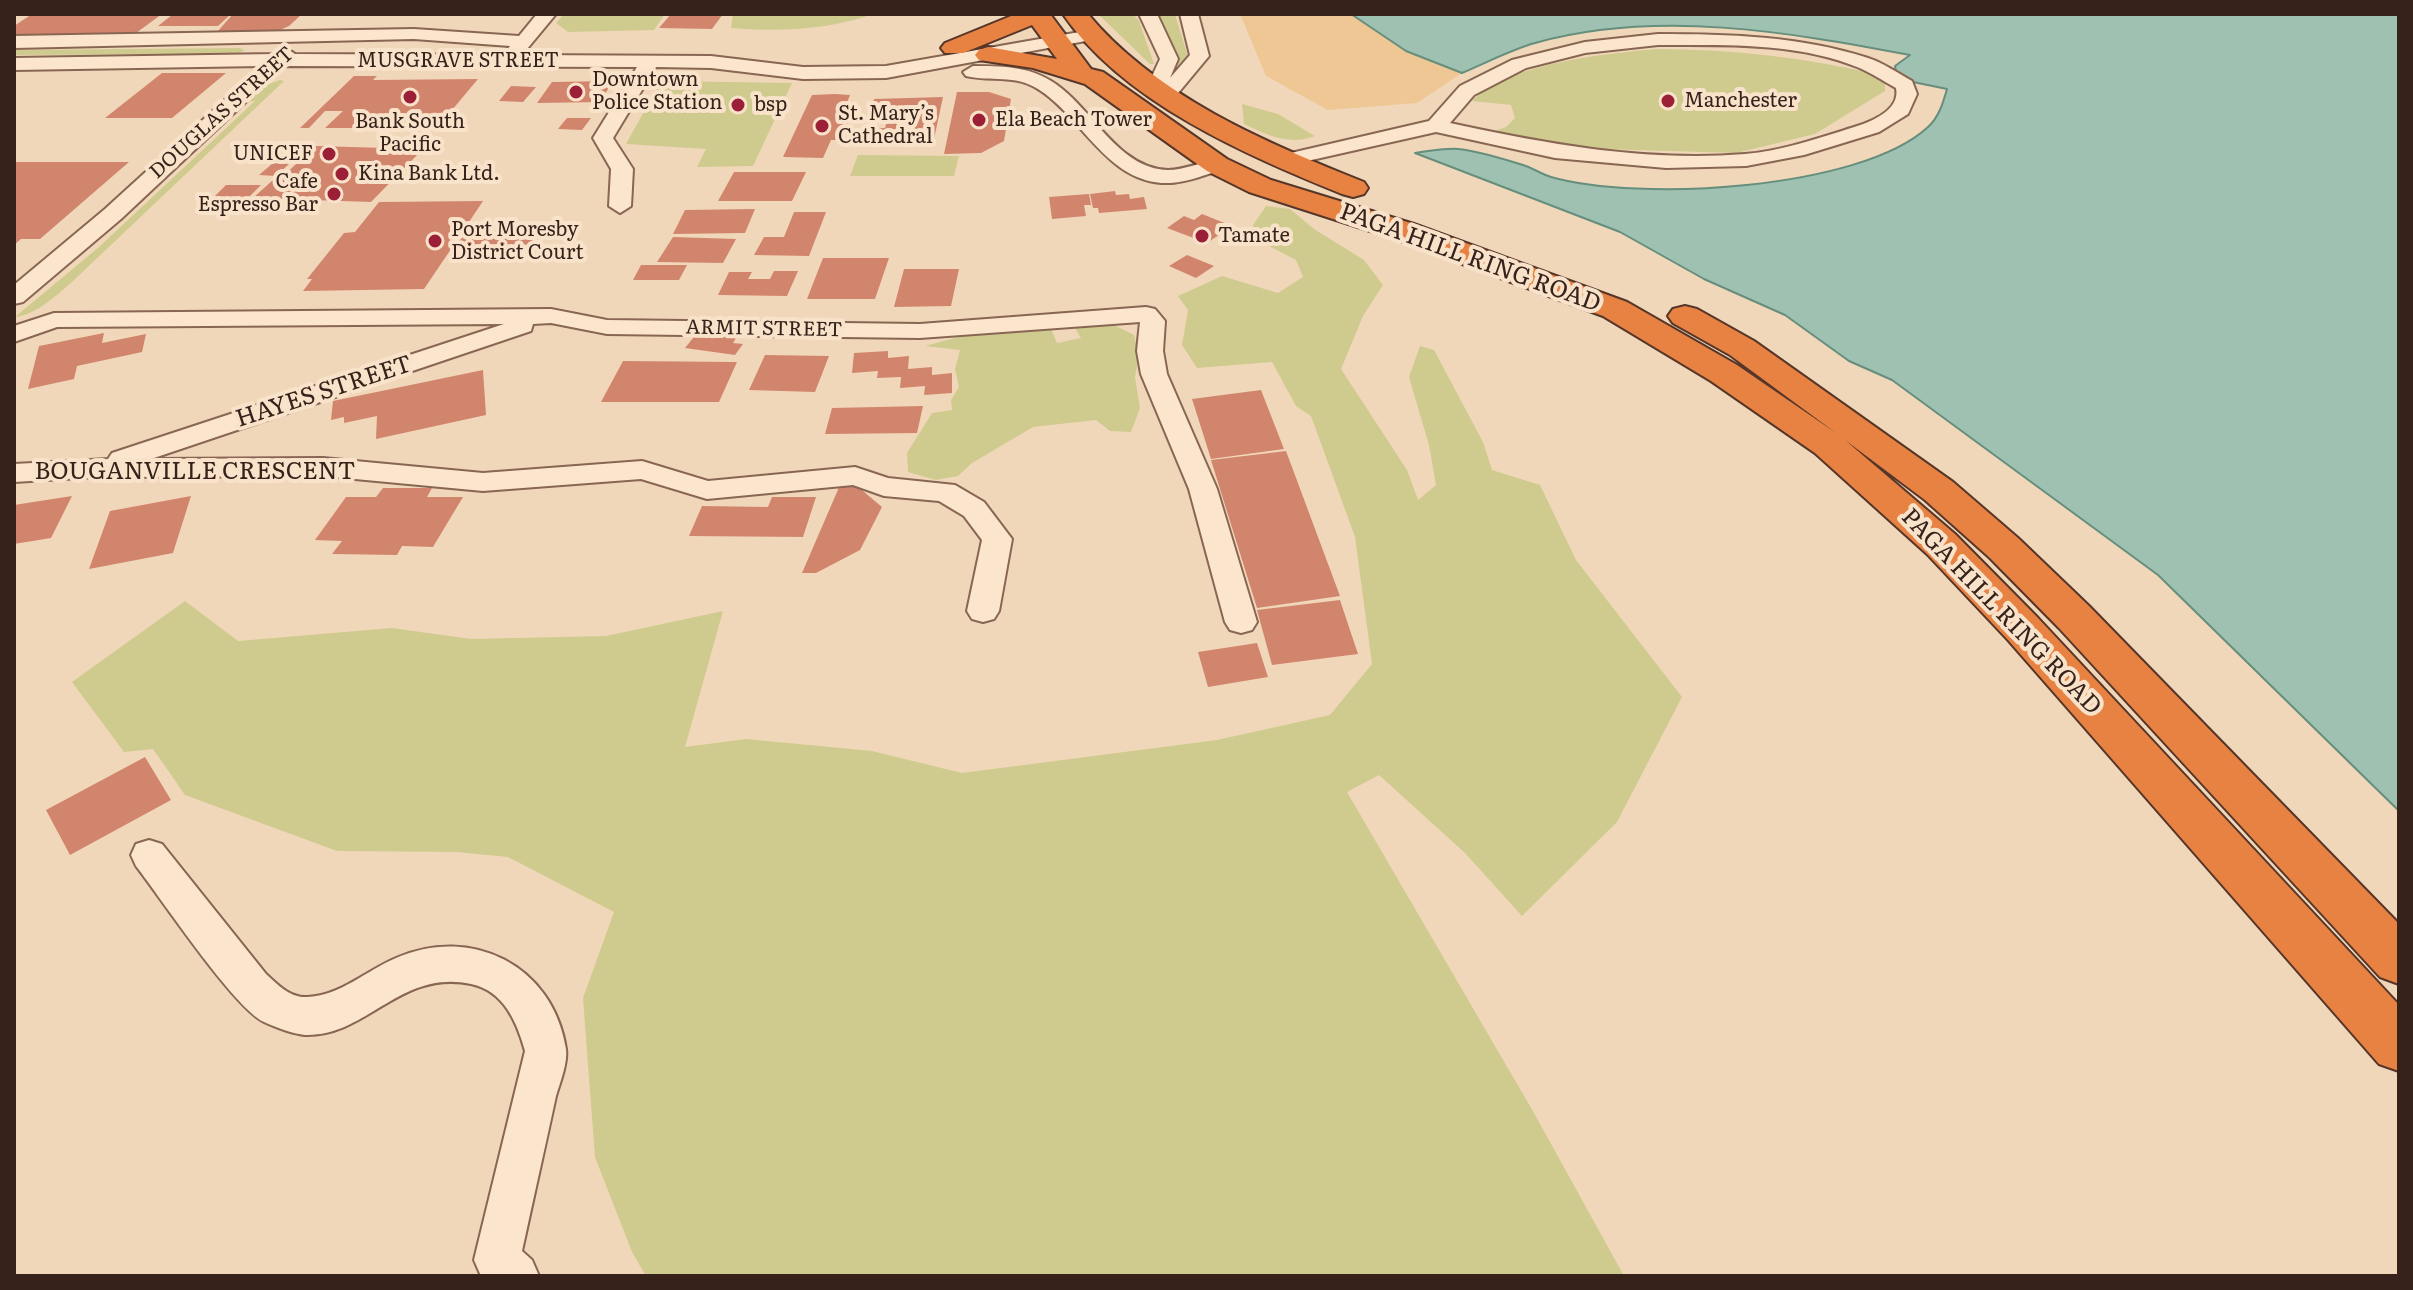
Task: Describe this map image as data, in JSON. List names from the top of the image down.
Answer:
{
  "streets": {
    "highway": ["PAGA HILL RING ROAD"],
    "street": [
      "MUSGRAVE STREET",
      "DOUGLAS STREET",
      "ARMIT STREET",
      "HAYES STREET",
      "BOUGANVILLE CRESCENT"
    ]
  },
  "crossings": [
    ["MUSGRAVE STREET", "DOUGLAS STREET"],
    ["MUSGRAVE STREET", "PAGA HILL RING ROAD"],
    ["ARMIT STREET", "HAYES STREET"],
    ["HAYES STREET", "BOUGANVILLE CRESCENT"]
  ],
  "places": [
    "Downtown Police Station",
    "Bank South Pacific",
    "Manchester",
    "bsp",
    "Ela Beach Tower",
    "St. Mary’s Cathedral",
    "UNICEF",
    "Kina Bank Ltd.",
    "Cafe Espresso Bar",
    "Tamate",
    "Port Moresby District Court"
  ]
}
